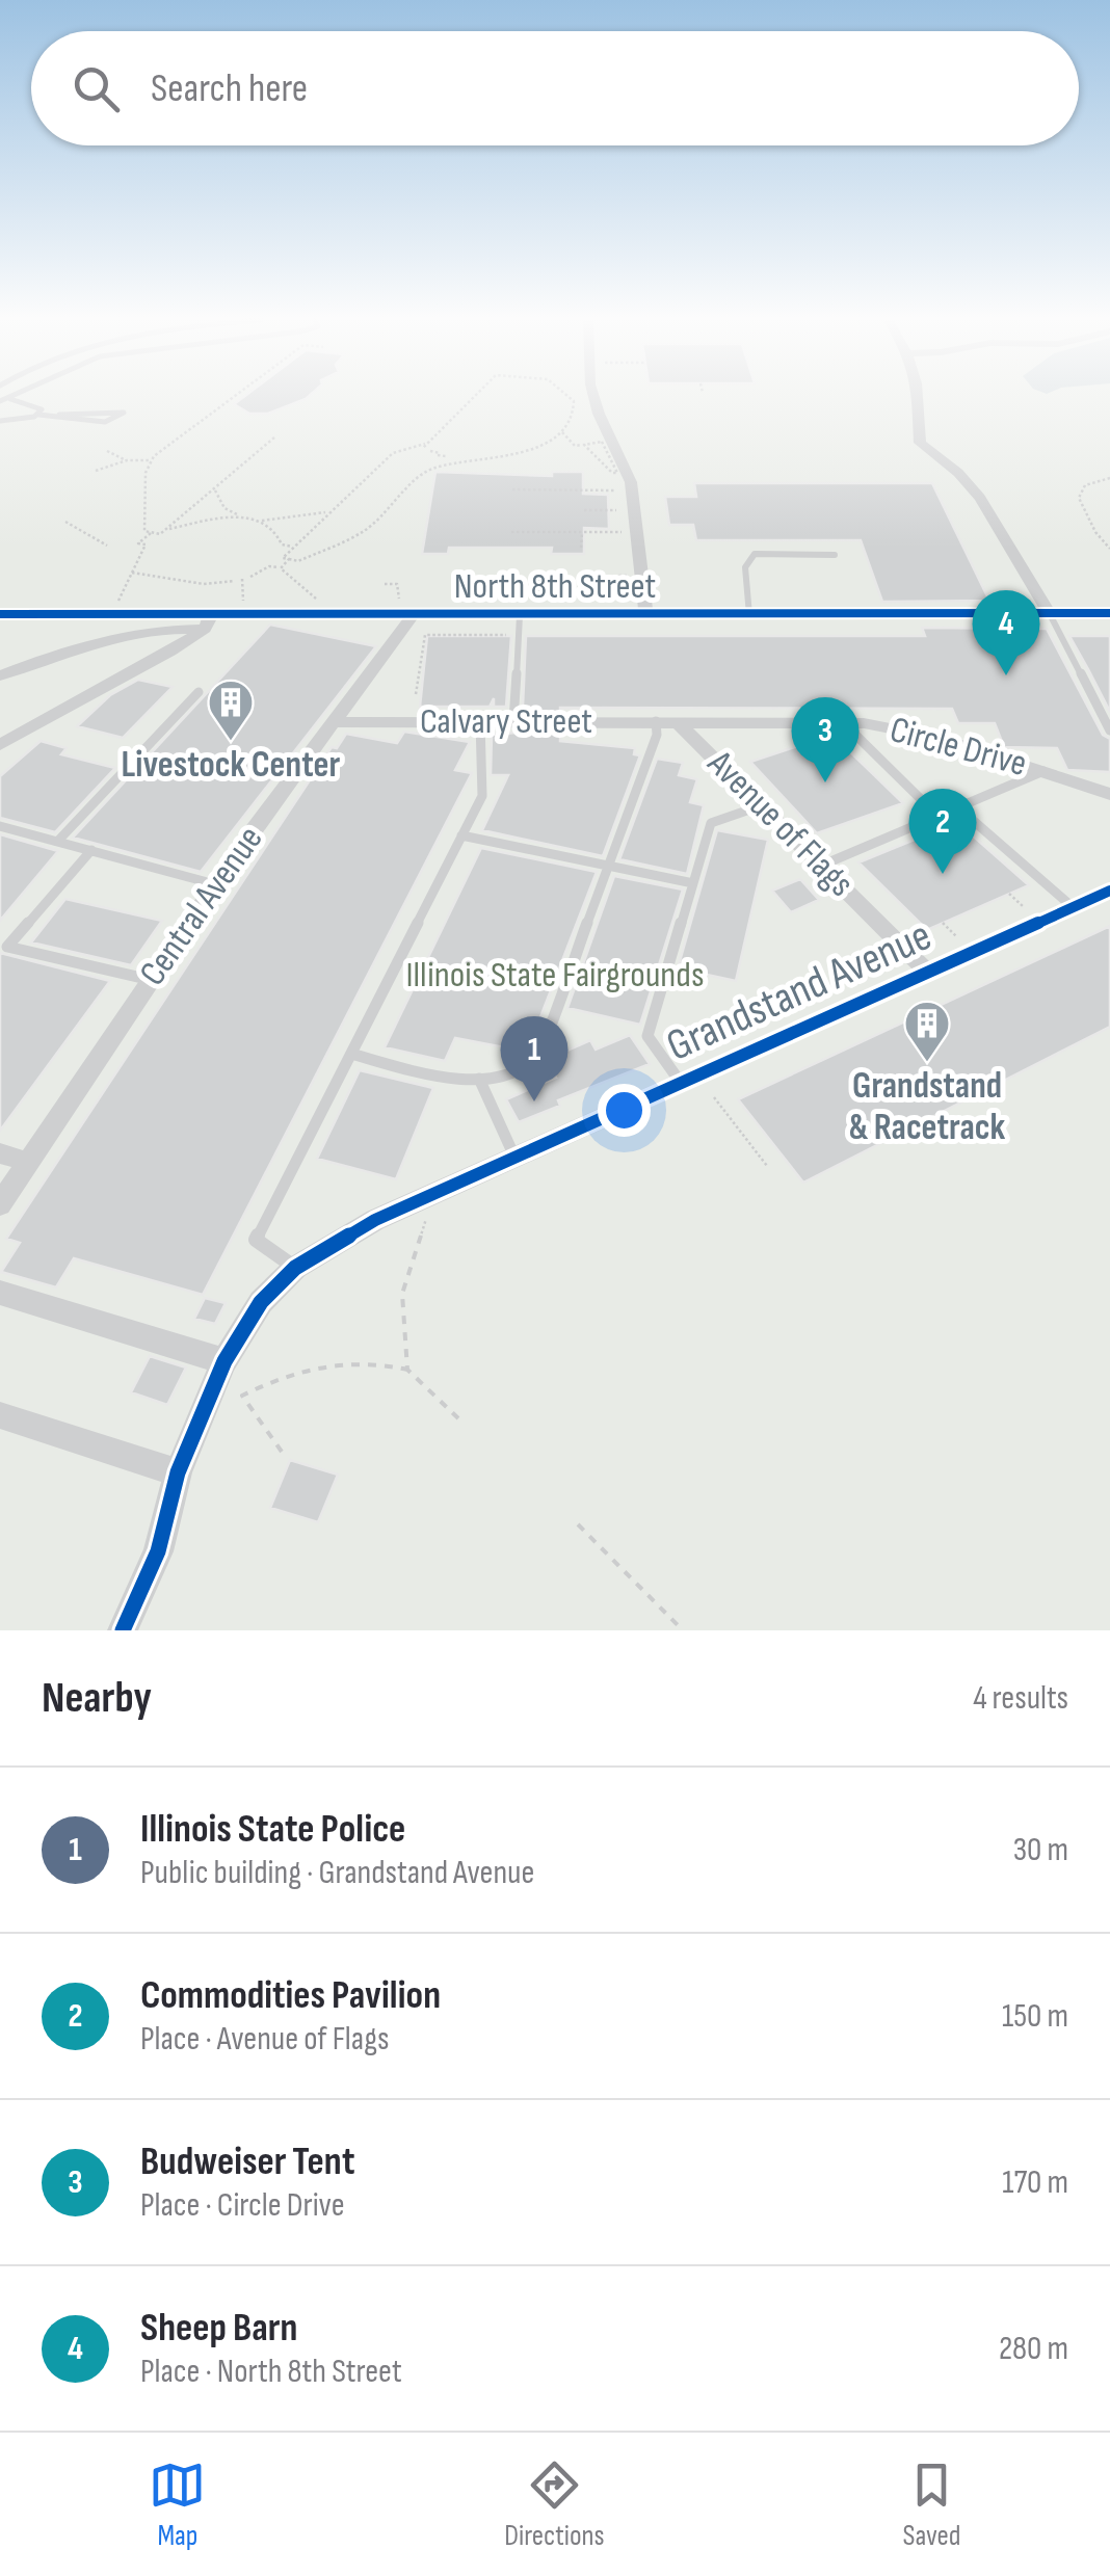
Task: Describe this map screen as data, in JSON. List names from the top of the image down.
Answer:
{
  "streets": {
    "street": [
      "North 8th Street",
      "Calvary Street",
      "Circle Drive",
      "Avenue of Flags",
      "Central Avenue",
      "Grandstand Avenue"
    ]
  },
  "crossings": [
    ["North 8th Street", "Central Avenue"],
    ["Calvary Street", "Circle Drive"],
    ["Calvary Street", "Avenue of Flags"],
    ["Calvary Street", "Central Avenue"],
    ["Circle Drive", "Avenue of Flags"],
    ["Avenue of Flags", "Grandstand Avenue"]
  ],
  "parks": ["Illinois State Fairgrounds"],
  "places": {
    "building": ["Livestock Center", "Grandstand & Racetrack"]
  },
  "page": {
    "search": "Search here",
    "pins": [
      "4",
      "3",
      "2",
      "1"
    ],
    "heading": ["Nearby", "4 results"],
    "list": [
      {
        "mark": "1",
        "name": "Illinois State Police",
        "note": "Public building · Grandstand Avenue",
        "value": "30 m"
      },
      {
        "mark": "2",
        "name": "Commodities Pavilion",
        "note": "Place · Avenue of Flags",
        "value": "150 m"
      },
      {
        "mark": "3",
        "name": "Budweiser Tent",
        "note": "Place · Circle Drive",
        "value": "170 m"
      },
      {
        "mark": "4",
        "name": "Sheep Barn",
        "note": "Place · North 8th Street",
        "value": "280 m"
      }
    ],
    "nav": ["Map", "Directions", "Saved"]
  }
}
